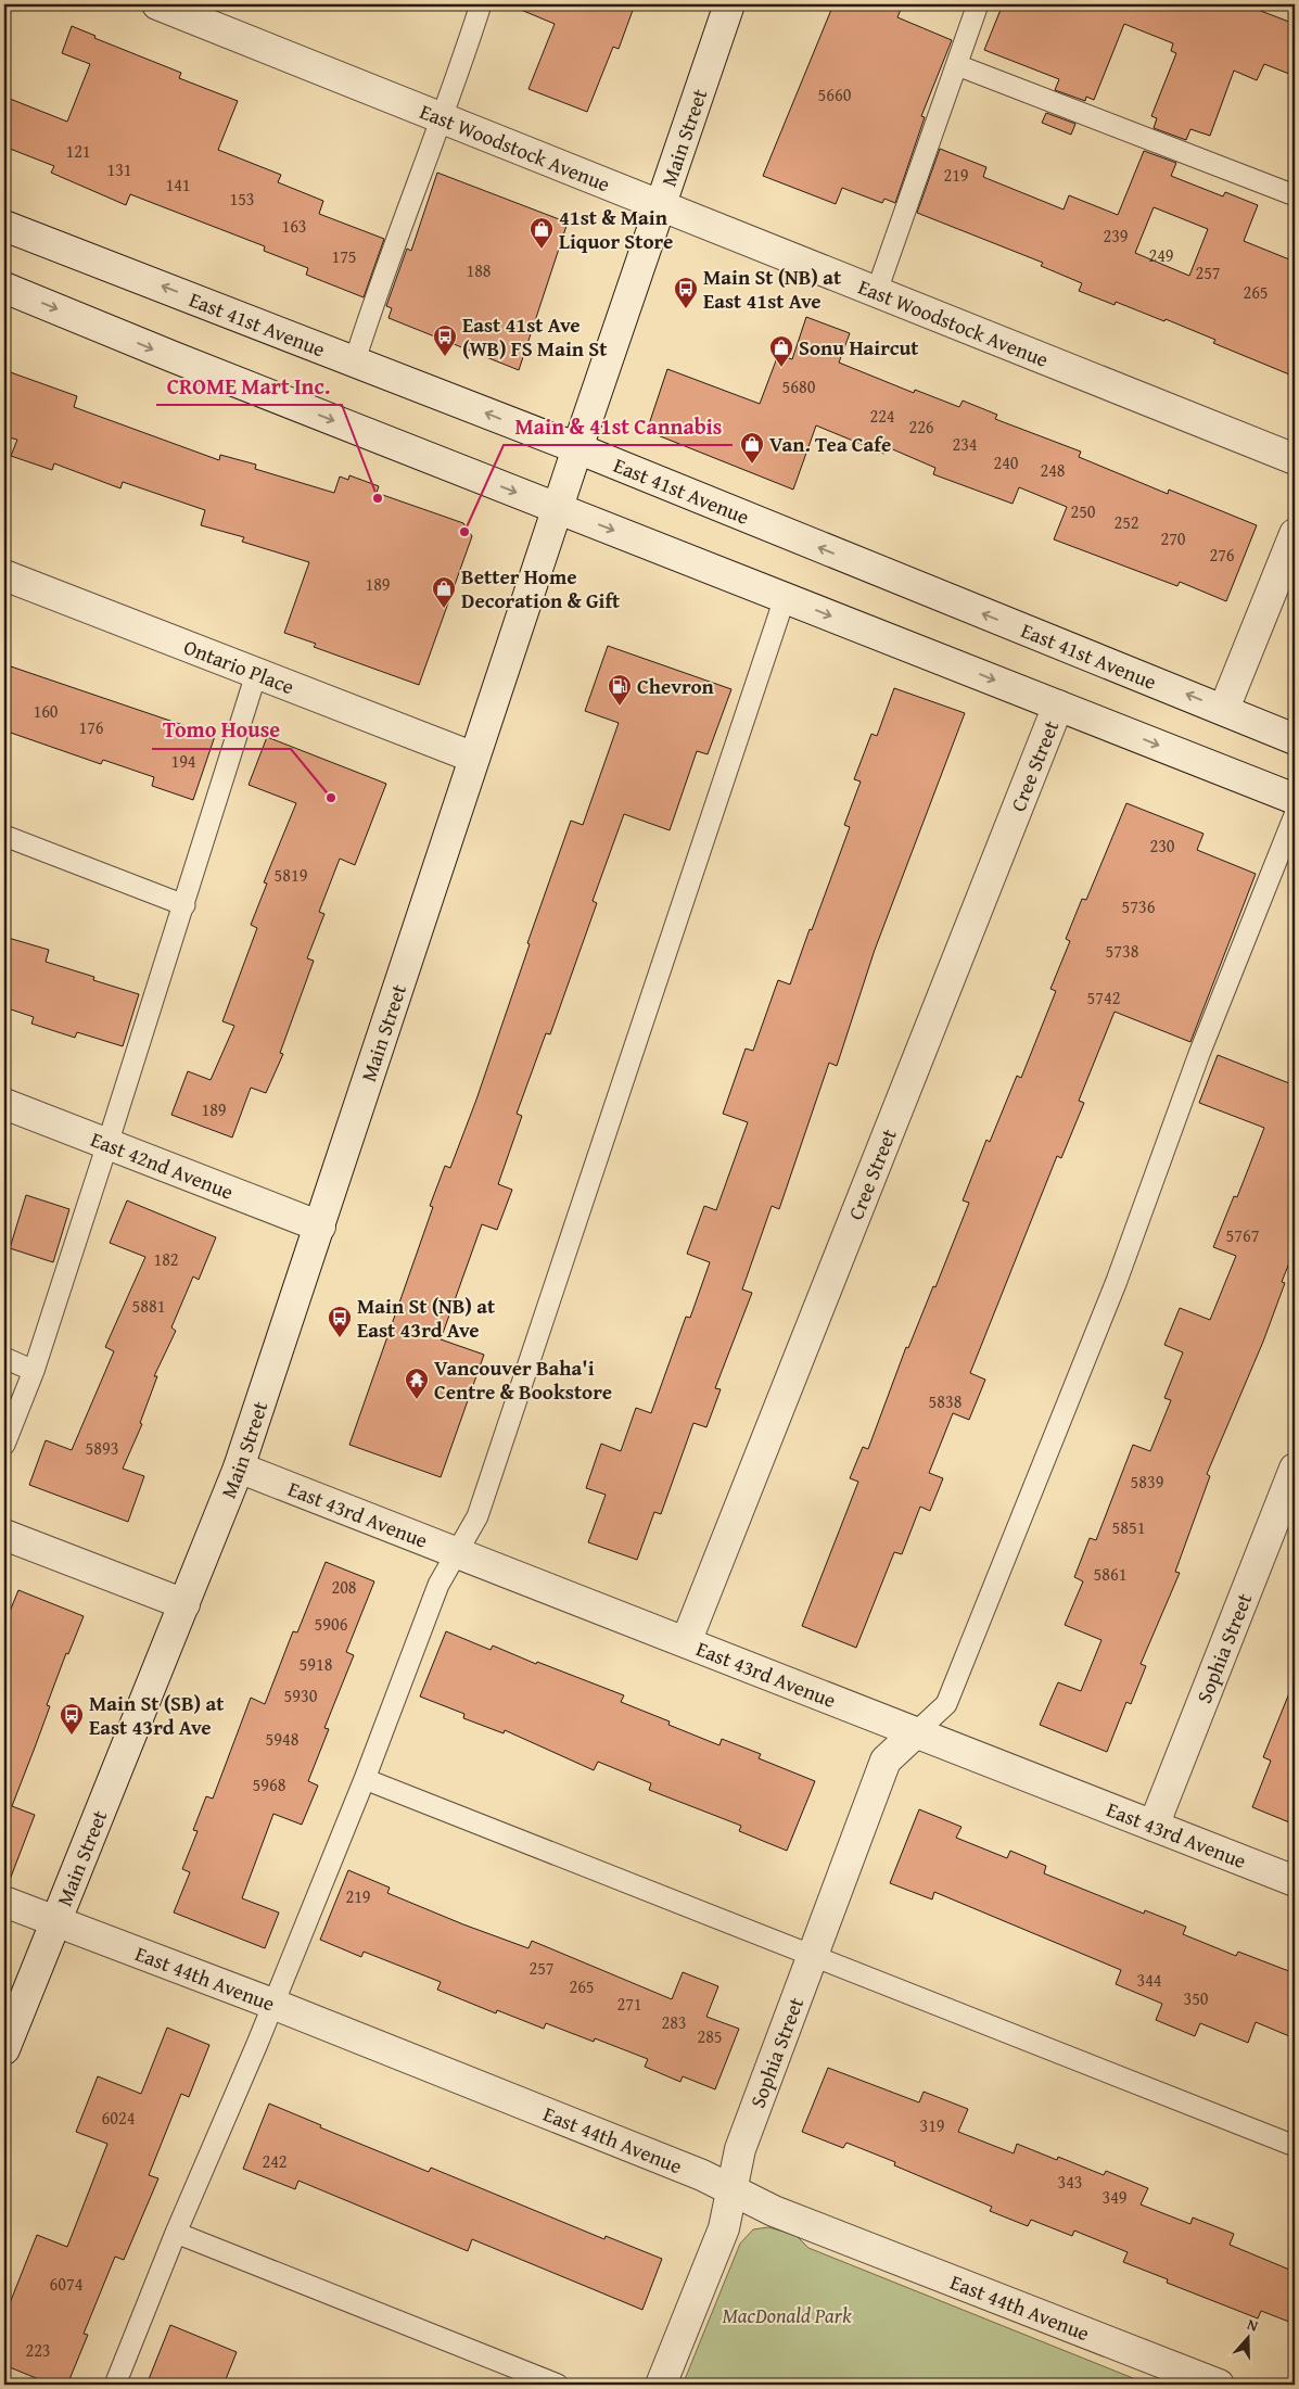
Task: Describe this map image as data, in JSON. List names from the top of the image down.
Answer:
{
  "streets": {
    "street": [
      "Main Street",
      "East Woodstock Avenue",
      "East 41st Avenue",
      "Ontario Place",
      "Cree Street",
      "East 42nd Avenue",
      "East 43rd Avenue",
      "Sophia Street",
      "East 44th Avenue"
    ]
  },
  "crossings": [
    ["Main Street", "East Woodstock Avenue"],
    ["Main Street", "East 41st Avenue"],
    ["Main Street", "Ontario Place"],
    ["Main Street", "East 42nd Avenue"],
    ["Main Street", "East 43rd Avenue"],
    ["Main Street", "East 44th Avenue"],
    ["Cree Street", "East 43rd Avenue"],
    ["East 43rd Avenue", "Sophia Street"],
    ["Sophia Street", "East 44th Avenue"]
  ],
  "parks": ["MacDonald Park"],
  "places": {
    "shop": [
      "41st & Main Liquor Store",
      "Sonu Haircut",
      "Van. Tea Cafe",
      "Better Home Decoration & Gift"
    ],
    "bus stop": [
      "Main St (NB) at East 41st Ave",
      "East 41st Ave (WB) FS Main St",
      "Main St (NB) at East 43rd Ave",
      "Main St (SB) at East 43rd Ave"
    ],
    "other": ["CROME Mart Inc.", "Main & 41st Cannabis", "Tomo House"],
    "fuel station": ["Chevron"],
    "temple": ["Vancouver Baha'i Centre & Bookstore"]
  },
  "house_numbers": [
    "5660",
    "121",
    "131",
    "219",
    "141",
    "153",
    "163",
    "239",
    "249",
    "175",
    "188",
    "257",
    "265",
    "5680",
    "224",
    "226",
    "234",
    "240",
    "248",
    "250",
    "252",
    "270",
    "276",
    "189",
    "160",
    "176",
    "194",
    "230",
    "5819",
    "5736",
    "5738",
    "5742",
    "189",
    "5767",
    "182",
    "5881",
    "5838",
    "5893",
    "5839",
    "5851",
    "5861",
    "208",
    "5906",
    "5918",
    "5930",
    "5948",
    "5968",
    "219",
    "257",
    "344",
    "265",
    "350",
    "271",
    "283",
    "285",
    "6024",
    "319",
    "242",
    "343",
    "349",
    "6074",
    "223"
  ],
  "north": "top"
}
